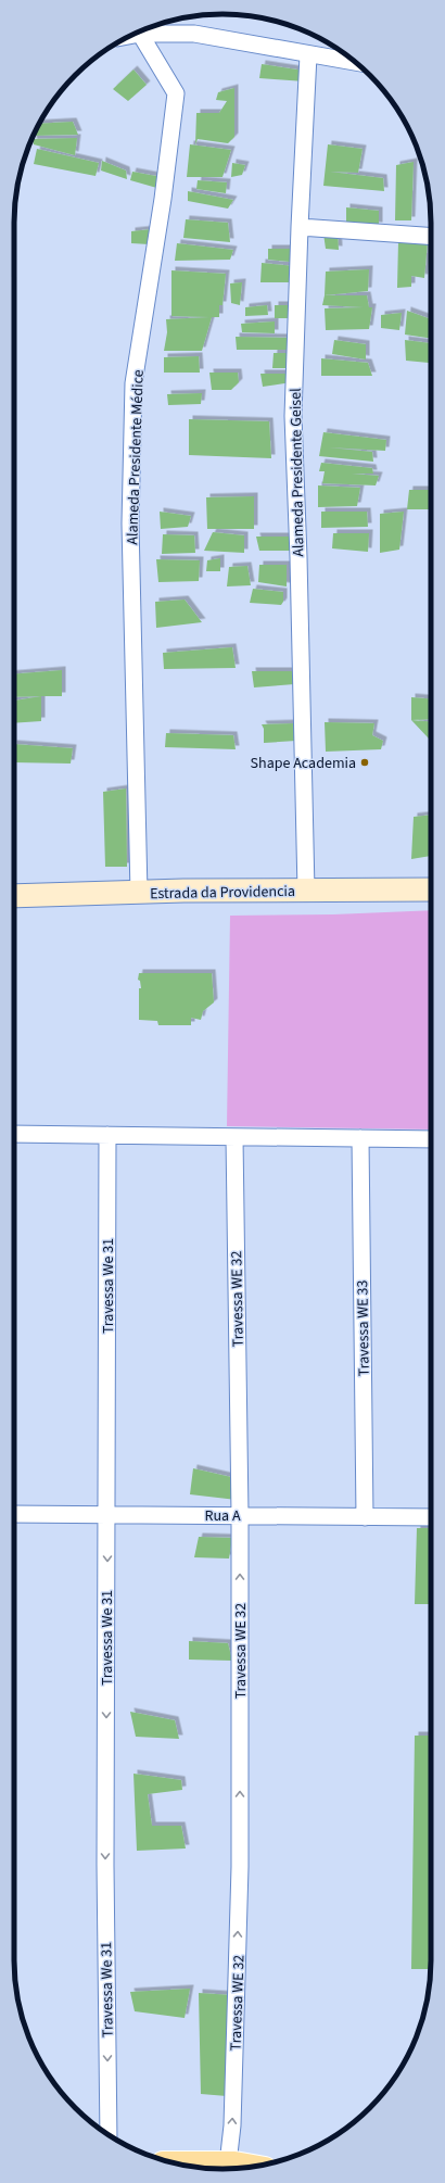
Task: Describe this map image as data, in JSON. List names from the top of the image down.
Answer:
{
  "streets": {
    "main road": ["Estrada da Providencia"],
    "street": [
      "Alameda Presidente Médice",
      "Alameda Presidente Geisel",
      "Travessa We 31",
      "Travessa WE 32",
      "Travessa WE 33",
      "Rua A"
    ]
  },
  "crossings": [
    ["Alameda Presidente Médice", "Estrada da Providencia"],
    ["Alameda Presidente Geisel", "Estrada da Providencia"],
    ["Travessa We 31", "Rua A"],
    ["Travessa WE 32", "Rua A"],
    ["Travessa WE 33", "Rua A"]
  ],
  "one_way": ["Travessa We 31", "Travessa WE 32"],
  "places": ["Shape Academia"]
}
